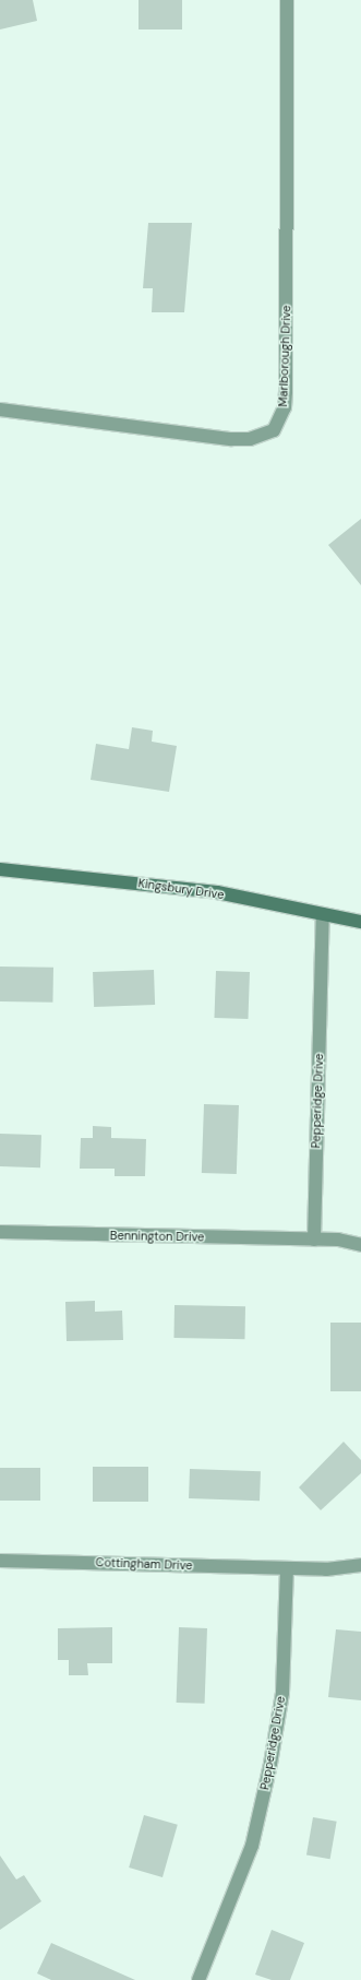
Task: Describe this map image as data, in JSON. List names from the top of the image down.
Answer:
{
  "streets": {
    "street": [
      "Marlborough Drive",
      "Kingsbury Drive",
      "Pepperidge Drive",
      "Bennington Drive",
      "Cottingham Drive"
    ]
  },
  "crossings": [
    ["Kingsbury Drive", "Pepperidge Drive"],
    ["Pepperidge Drive", "Bennington Drive"],
    ["Pepperidge Drive", "Cottingham Drive"]
  ]
}
